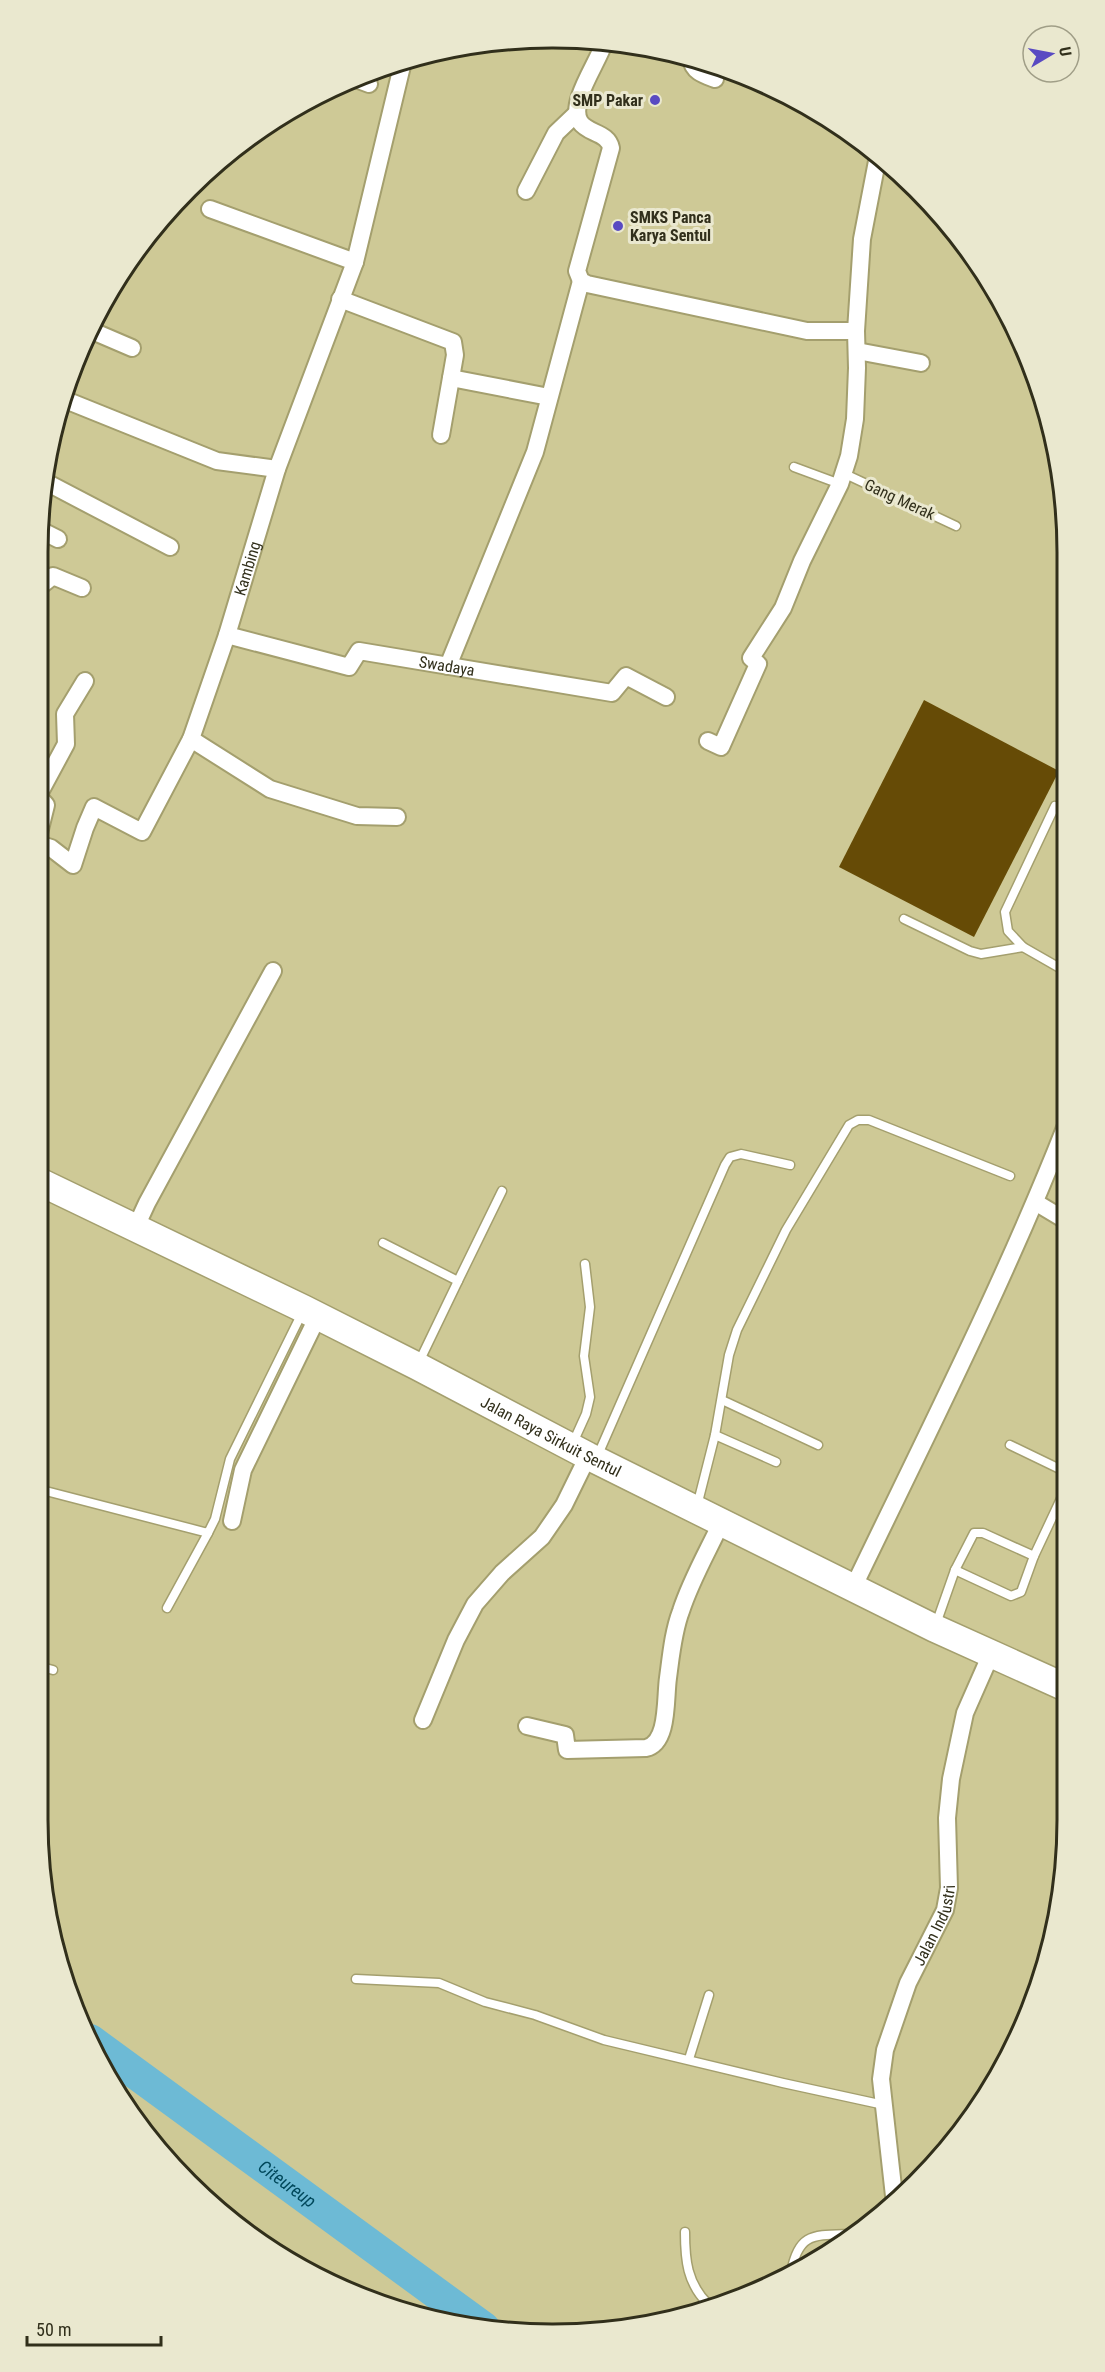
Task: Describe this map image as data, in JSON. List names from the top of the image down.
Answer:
{
  "streets": {
    "main road": ["Jalan Raya Sirkuit Sentul"],
    "street": ["Kambing", "Swadaya", "Jalan Industri"],
    "lane": ["Gang Merak"]
  },
  "crossings": [
    ["Kambing", "Swadaya"],
    ["Jalan Raya Sirkuit Sentul", "Jalan Industri"]
  ],
  "water": ["Citeureup"],
  "places": ["SMP Pakar", "SMKS Panca Karya Sentul"],
  "scale_bar": "50 m",
  "north": "right"
}
